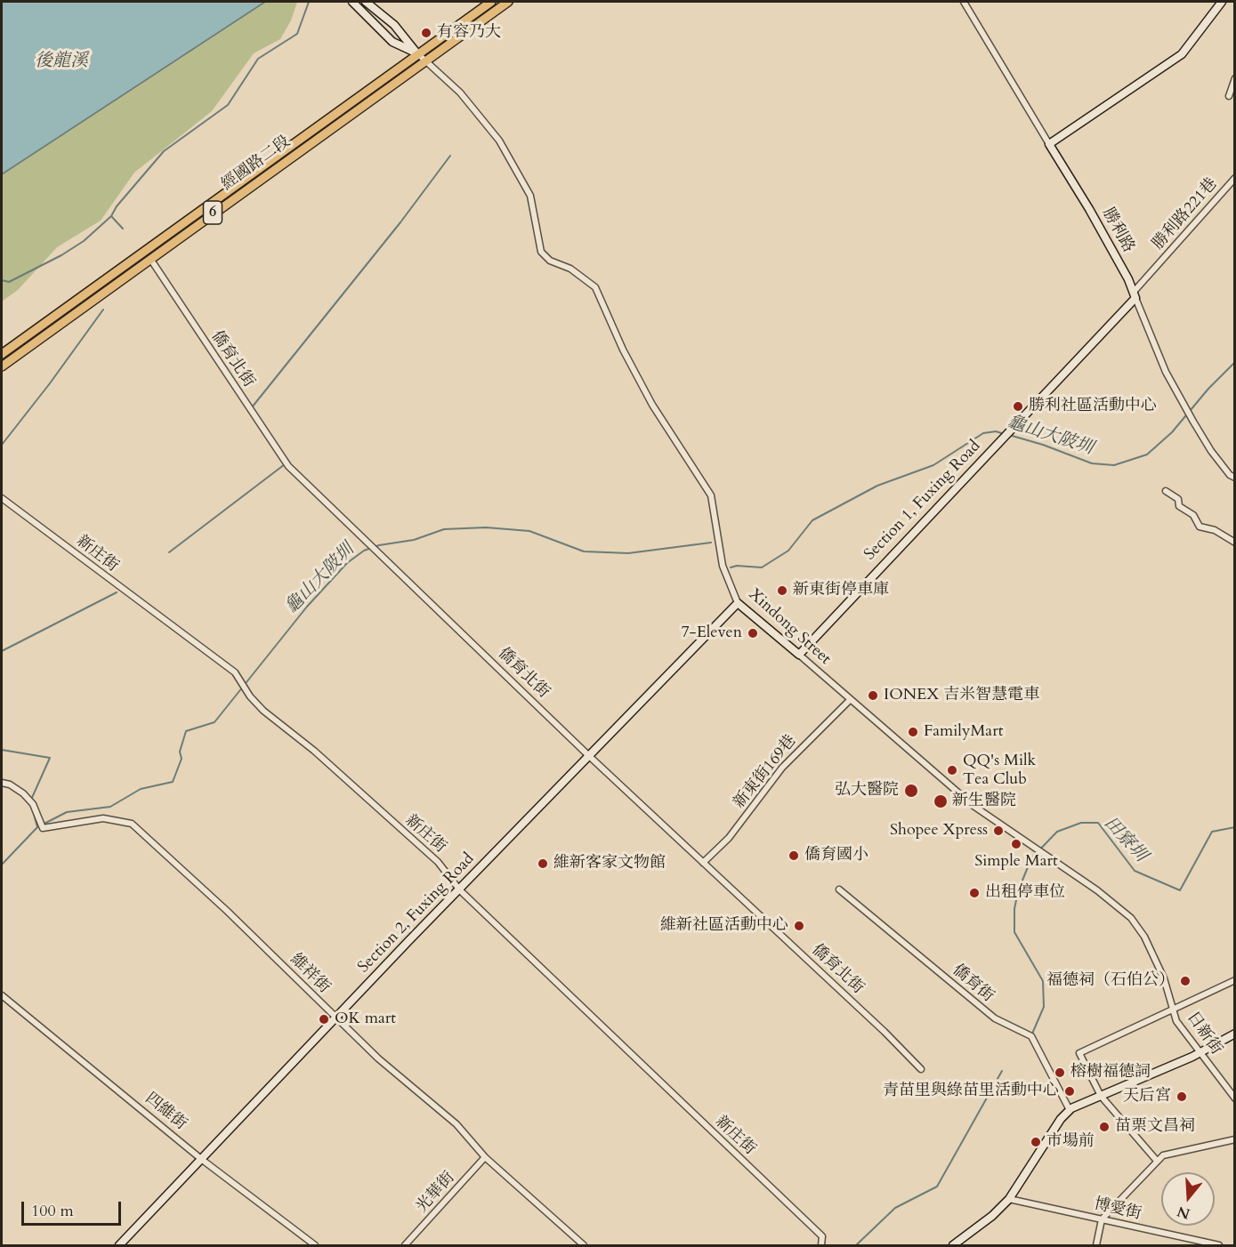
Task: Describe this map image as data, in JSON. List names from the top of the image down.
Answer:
{
  "streets": {
    "main road": ["經國路二段", "6"],
    "street": [
      "勝利路221巷",
      "勝利路",
      "僑育北街",
      "Section 1, Fuxing Road",
      "新庄街",
      "Xindong Street",
      "新東街169巷",
      "Section 2, Fuxing Road",
      "維祥街",
      "僑育街",
      "日新街",
      "四維街",
      "光華街",
      "博愛街"
    ]
  },
  "crossings": [
    ["經國路二段", "6"],
    ["經國路二段", "僑育北街"],
    ["經國路二段", "Xindong Street"],
    ["6", "Xindong Street"],
    ["勝利路221巷", "勝利路"],
    ["勝利路221巷", "Section 1, Fuxing Road"],
    ["勝利路", "Section 1, Fuxing Road"],
    ["僑育北街", "新東街169巷"],
    ["僑育北街", "Section 2, Fuxing Road"],
    ["Section 1, Fuxing Road", "Xindong Street"],
    ["新庄街", "Section 2, Fuxing Road"],
    ["Xindong Street", "新東街169巷"],
    ["Xindong Street", "Section 2, Fuxing Road"],
    ["Xindong Street", "日新街"],
    ["Section 2, Fuxing Road", "維祥街"],
    ["Section 2, Fuxing Road", "四維街"],
    ["維祥街", "光華街"]
  ],
  "water": ["後龍溪", "龜山大陂圳", "田寮圳"],
  "places": [
    "有容乃大",
    "勝利社區活動中心",
    "新東街停車庫",
    "7-Eleven",
    "IONEX 吉米智慧電車",
    "FamilyMart",
    "QQ's Milk Tea Club",
    "弘大醫院",
    "新生醫院",
    "Shopee Xpress",
    "Simple Mart",
    "僑育國小",
    "維新客家文物館",
    "出租停車位",
    "維新社區活動中心",
    "福德祠（石伯公）",
    "OK mart",
    "榕樹福德詞",
    "青苗里與綠苗里活動中心",
    "天后宮",
    "苗栗文昌祠",
    "市場前"
  ],
  "scale_bar": "100 m",
  "north": "bottom"
}
